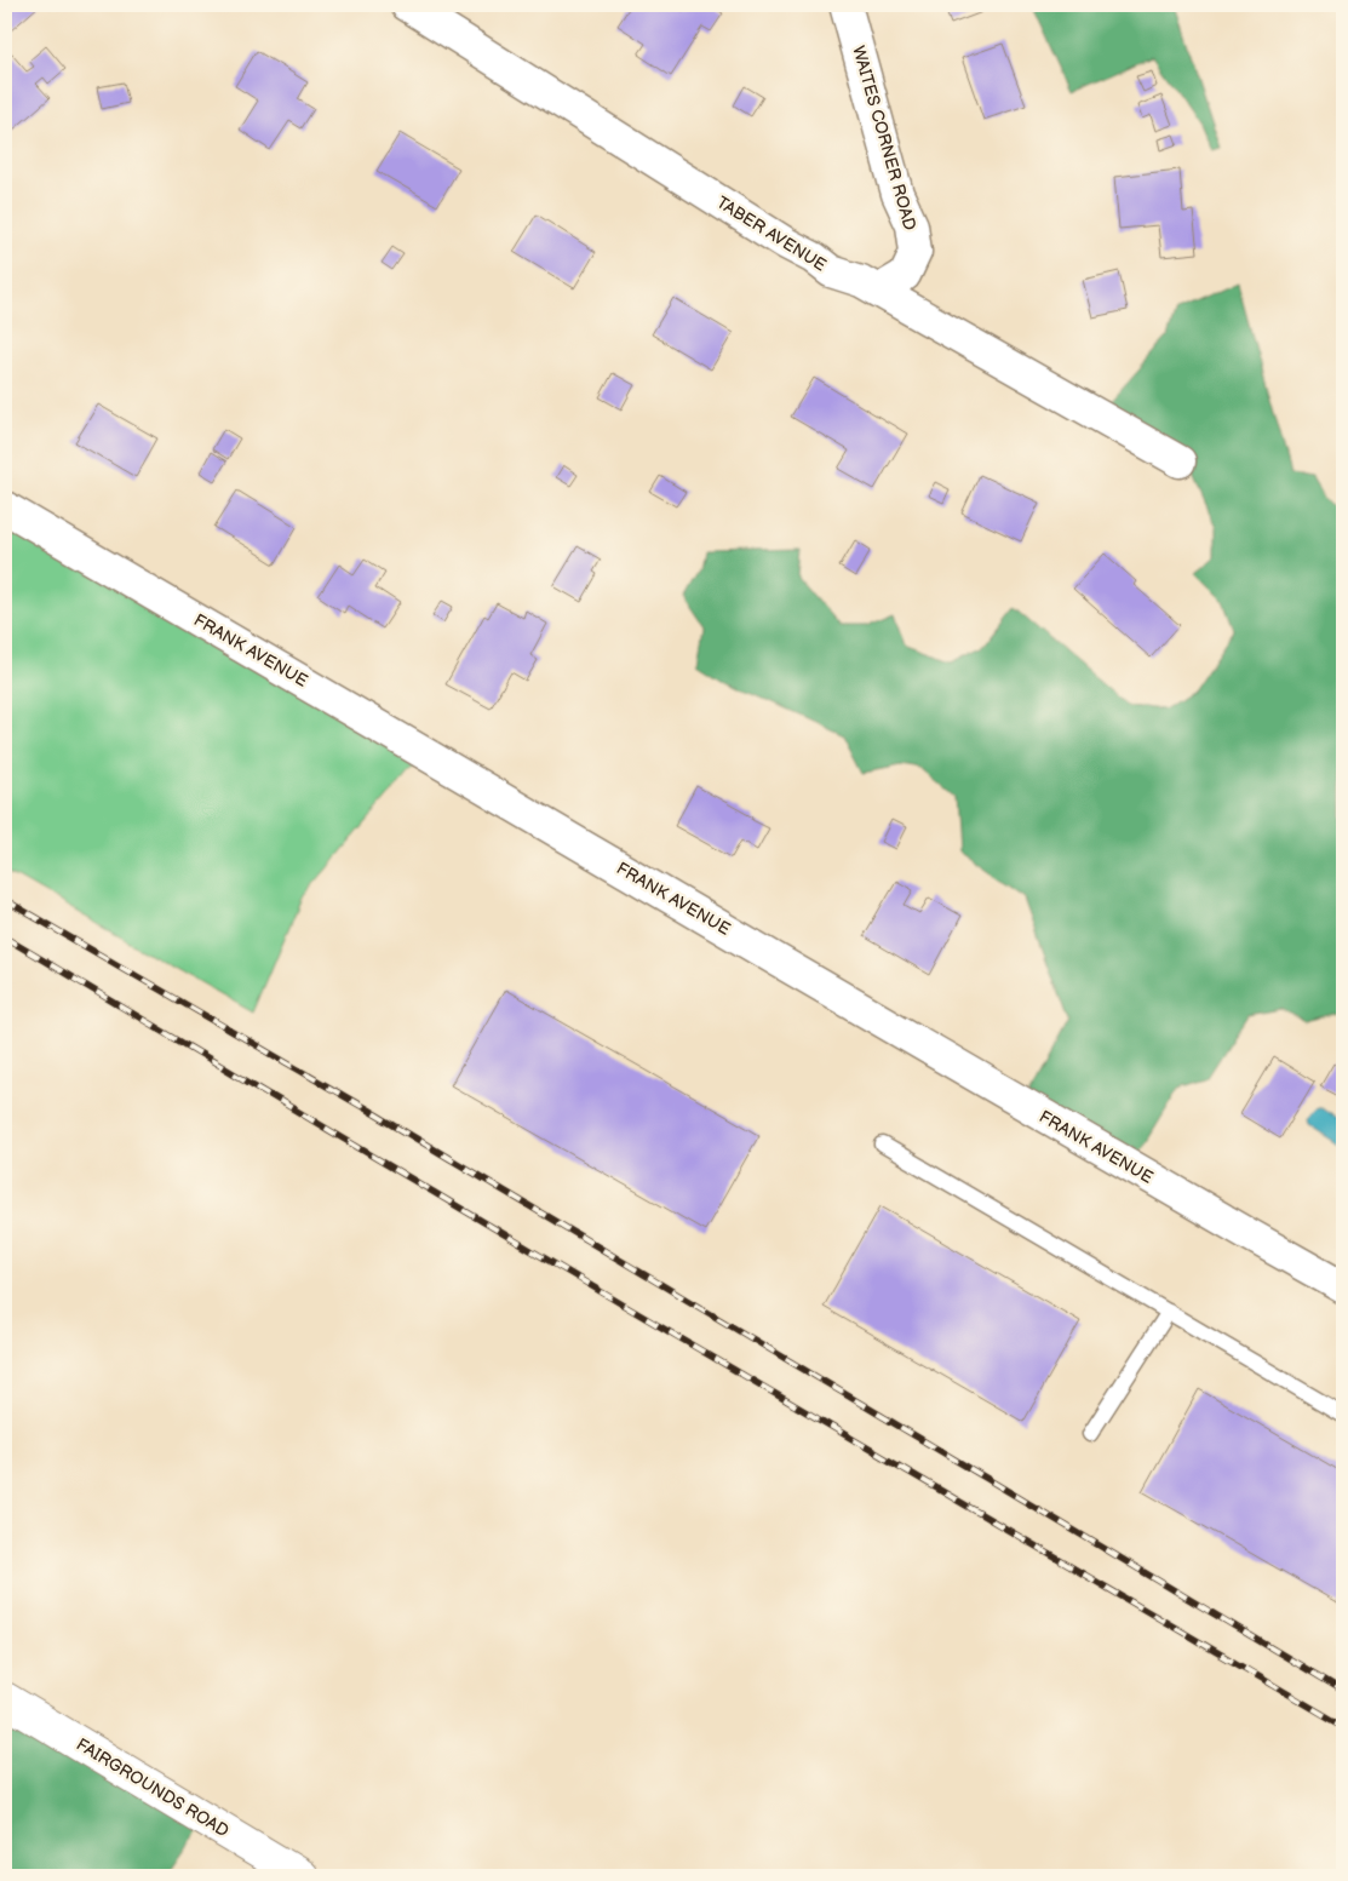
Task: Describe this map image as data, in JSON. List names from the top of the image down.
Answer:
{
  "streets": {
    "street": [
      "WAITES CORNER ROAD",
      "TABER AVENUE",
      "FRANK AVENUE",
      "FAIRGROUNDS ROAD"
    ]
  },
  "crossings": [
    ["WAITES CORNER ROAD", "TABER AVENUE"]
  ]
}
